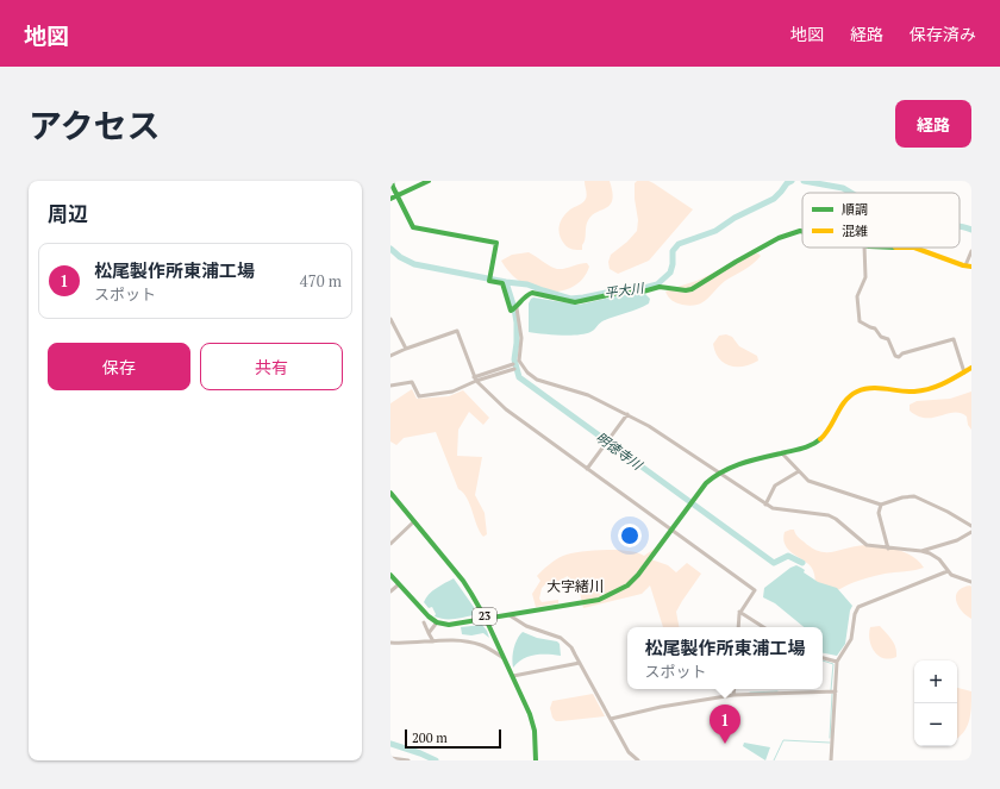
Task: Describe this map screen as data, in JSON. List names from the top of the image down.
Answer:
{
  "streets": {
    "street": ["23"]
  },
  "districts": ["大字緒川"],
  "water": ["平大川", "明徳寺川"],
  "legend": ["順調", "混雑"],
  "scale_bar": "200 m",
  "page": {
    "header": "地図",
    "nav": ["地図", "経路", "保存済み"],
    "title": "アクセス",
    "buttons": [
      "経路",
      ["保存", "共有"]
    ],
    "heading": "周辺",
    "list": [
      {
        "mark": "1",
        "name": "松尾製作所東浦工場",
        "note": "スポット",
        "value": "470 m"
      }
    ],
    "popup": ["松尾製作所東浦工場", "スポット"],
    "map_buttons": ["+", "−"],
    "pins": "1",
    "scale": "200 m"
  }
}
